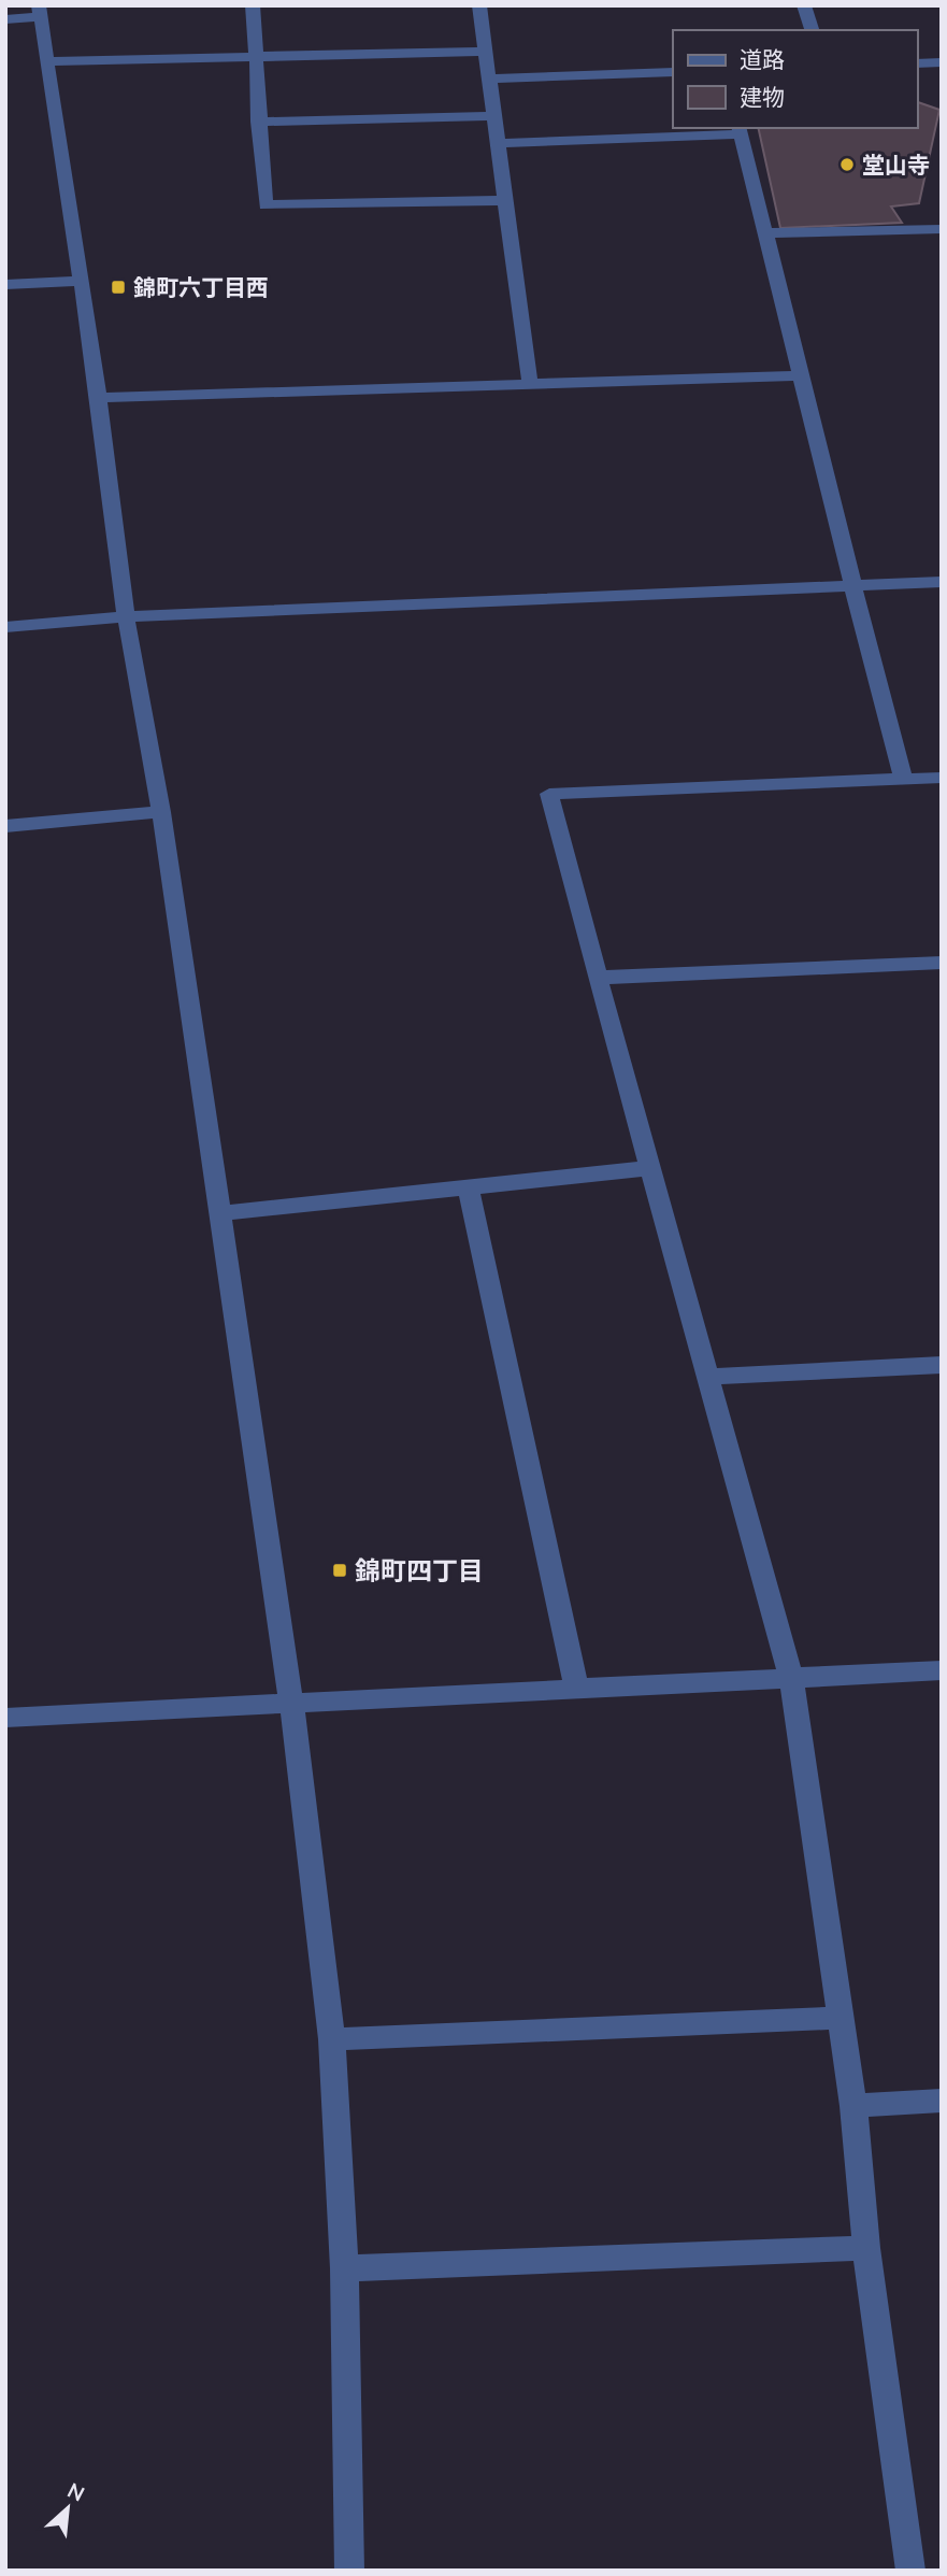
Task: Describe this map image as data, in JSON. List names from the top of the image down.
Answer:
{
  "places": {
    "other": ["堂山寺"],
    "transit": ["錦町六丁目西", "錦町四丁目"]
  },
  "legend": ["道路", "建物"],
  "north": "top right"
}
